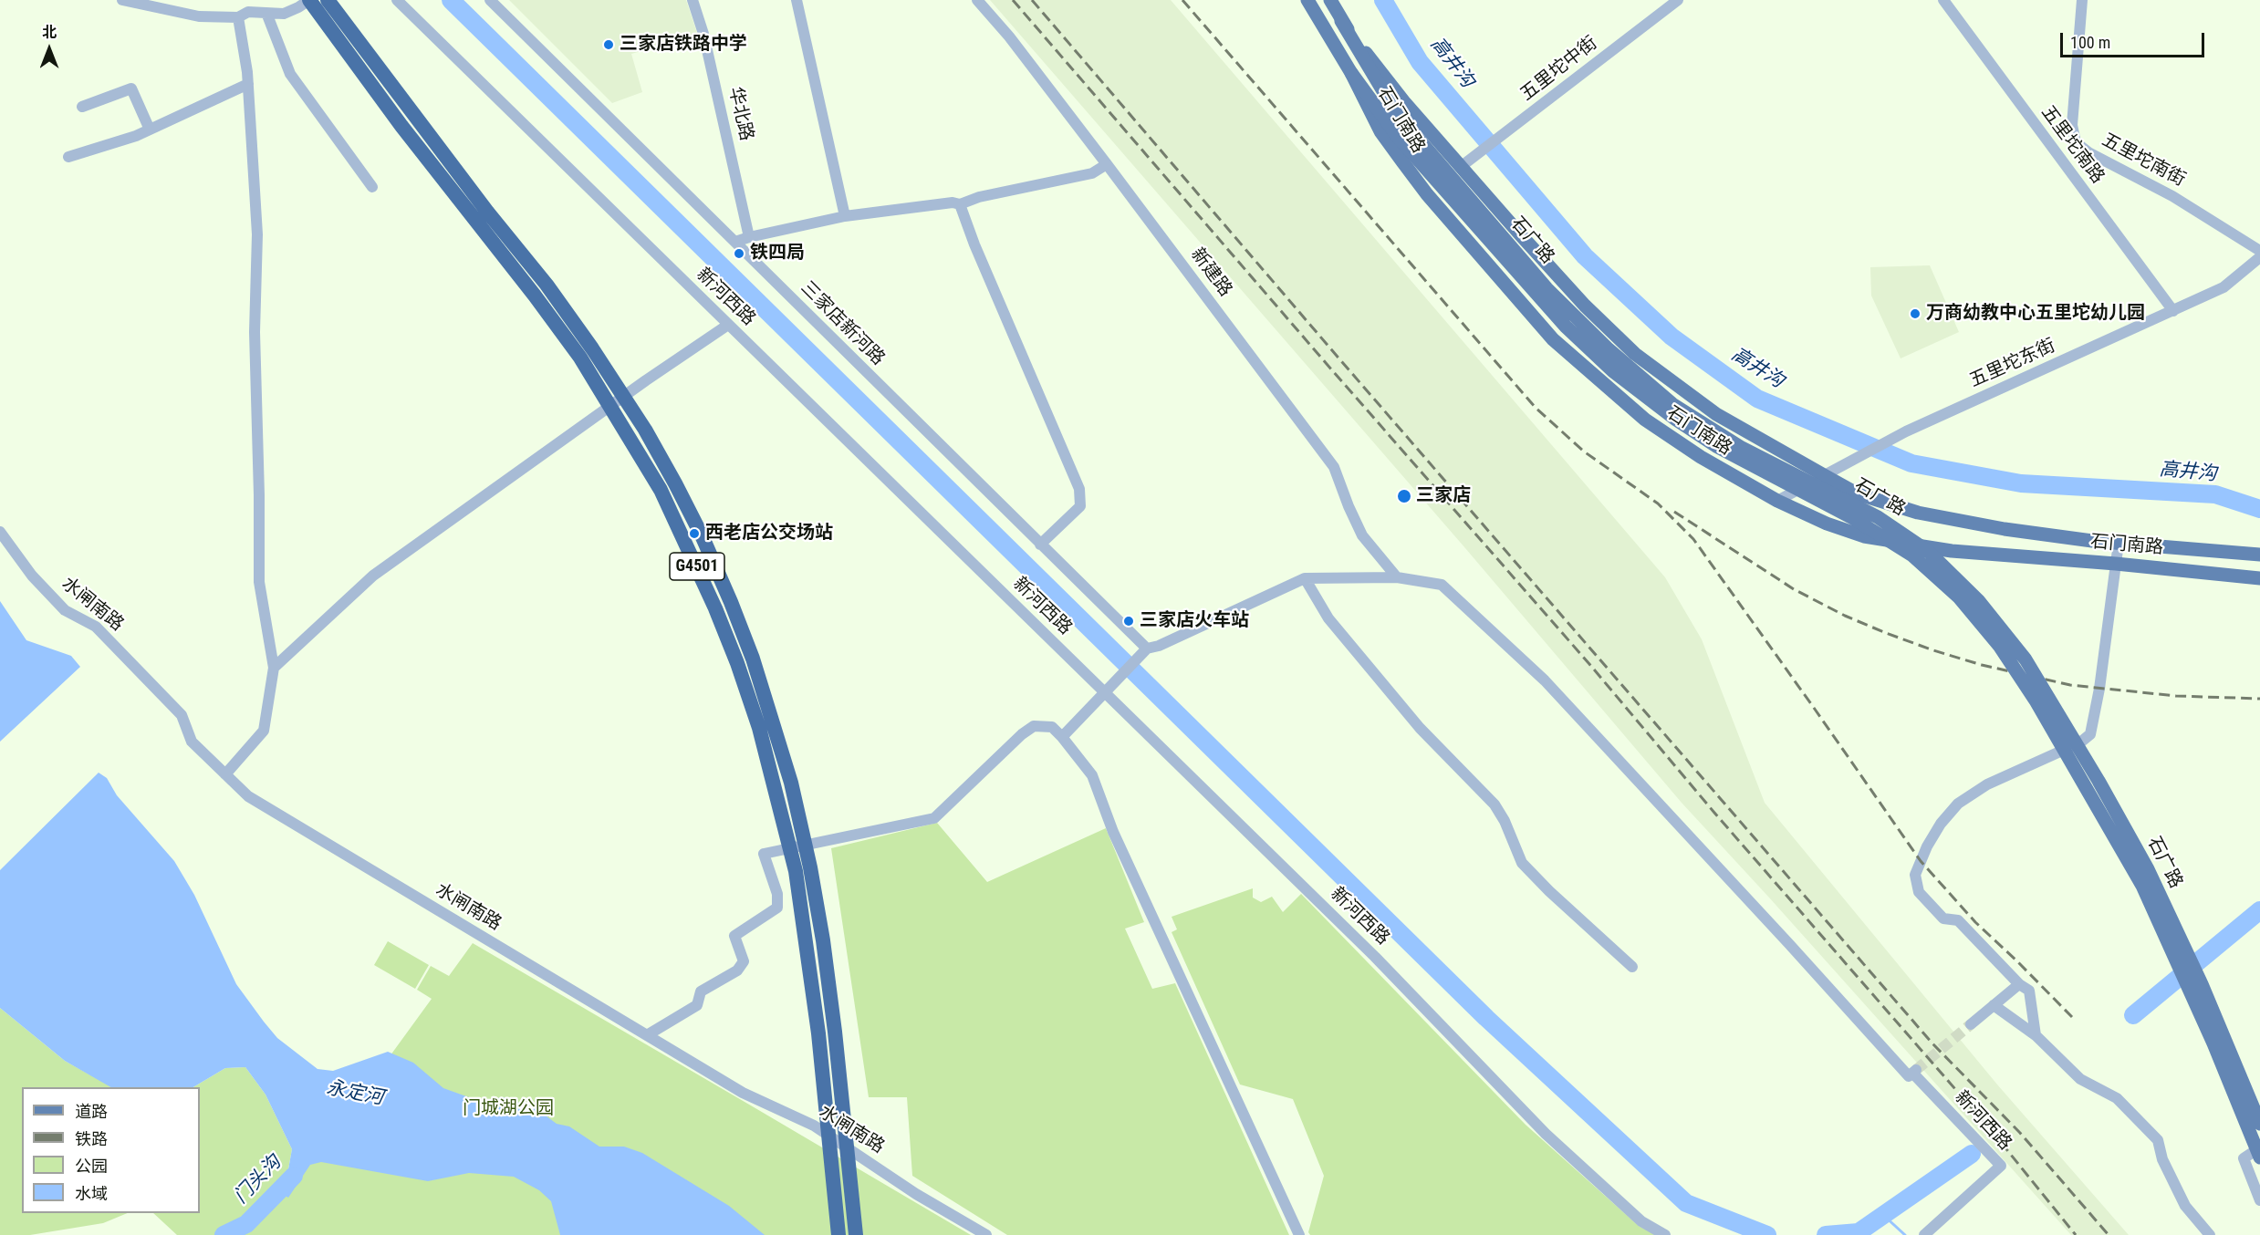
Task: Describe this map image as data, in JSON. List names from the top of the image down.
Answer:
{
  "streets": {
    "highway": ["G4501"],
    "main road": ["石门南路", "石广路"],
    "street": [
      "五里坨中街",
      "华北路",
      "五里坨南路",
      "五里坨南街",
      "新建路",
      "新河西路",
      "三家店新河路",
      "五里坨东街",
      "水闸南路"
    ]
  },
  "crossings": [
    ["五里坨中街", "石门南路"],
    ["石门南路", "石广路"],
    ["石门南路", "五里坨东街"],
    ["五里坨南路", "五里坨东街"],
    ["新建路", "新河西路"]
  ],
  "water": ["高井沟", "永定河", "门头沟"],
  "parks": ["门城湖公园"],
  "places": [
    "三家店铁路中学",
    "铁四局",
    "万商幼教中心五里坨幼儿园",
    "三家店",
    "西老店公交场站",
    "三家店火车站"
  ],
  "legend": [
    "道路",
    "铁路",
    "公园",
    "水域"
  ],
  "scale_bar": "100 m",
  "north": "top"
}
